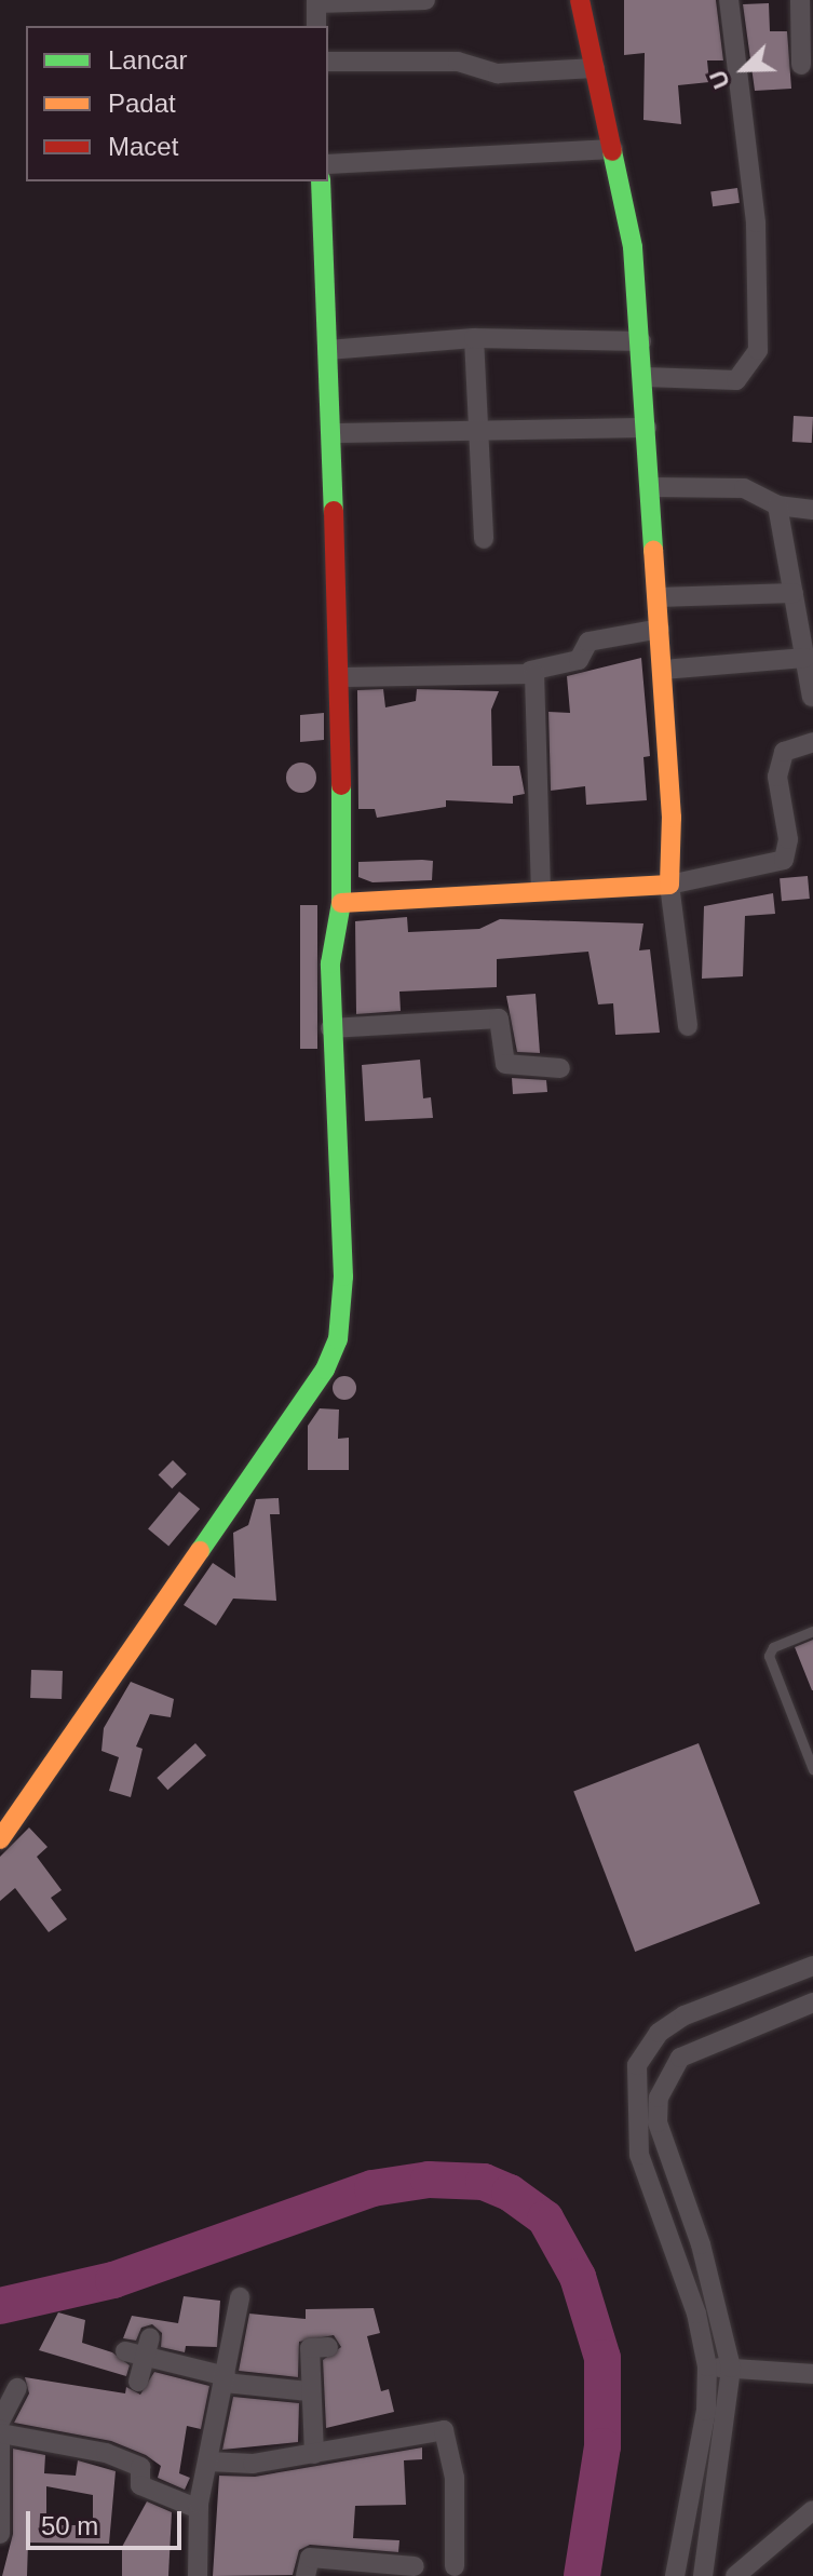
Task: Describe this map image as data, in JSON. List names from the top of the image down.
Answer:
{
  "legend": ["Lancar", "Padat", "Macet"],
  "scale_bar": "50 m",
  "north": "bottom left"
}
